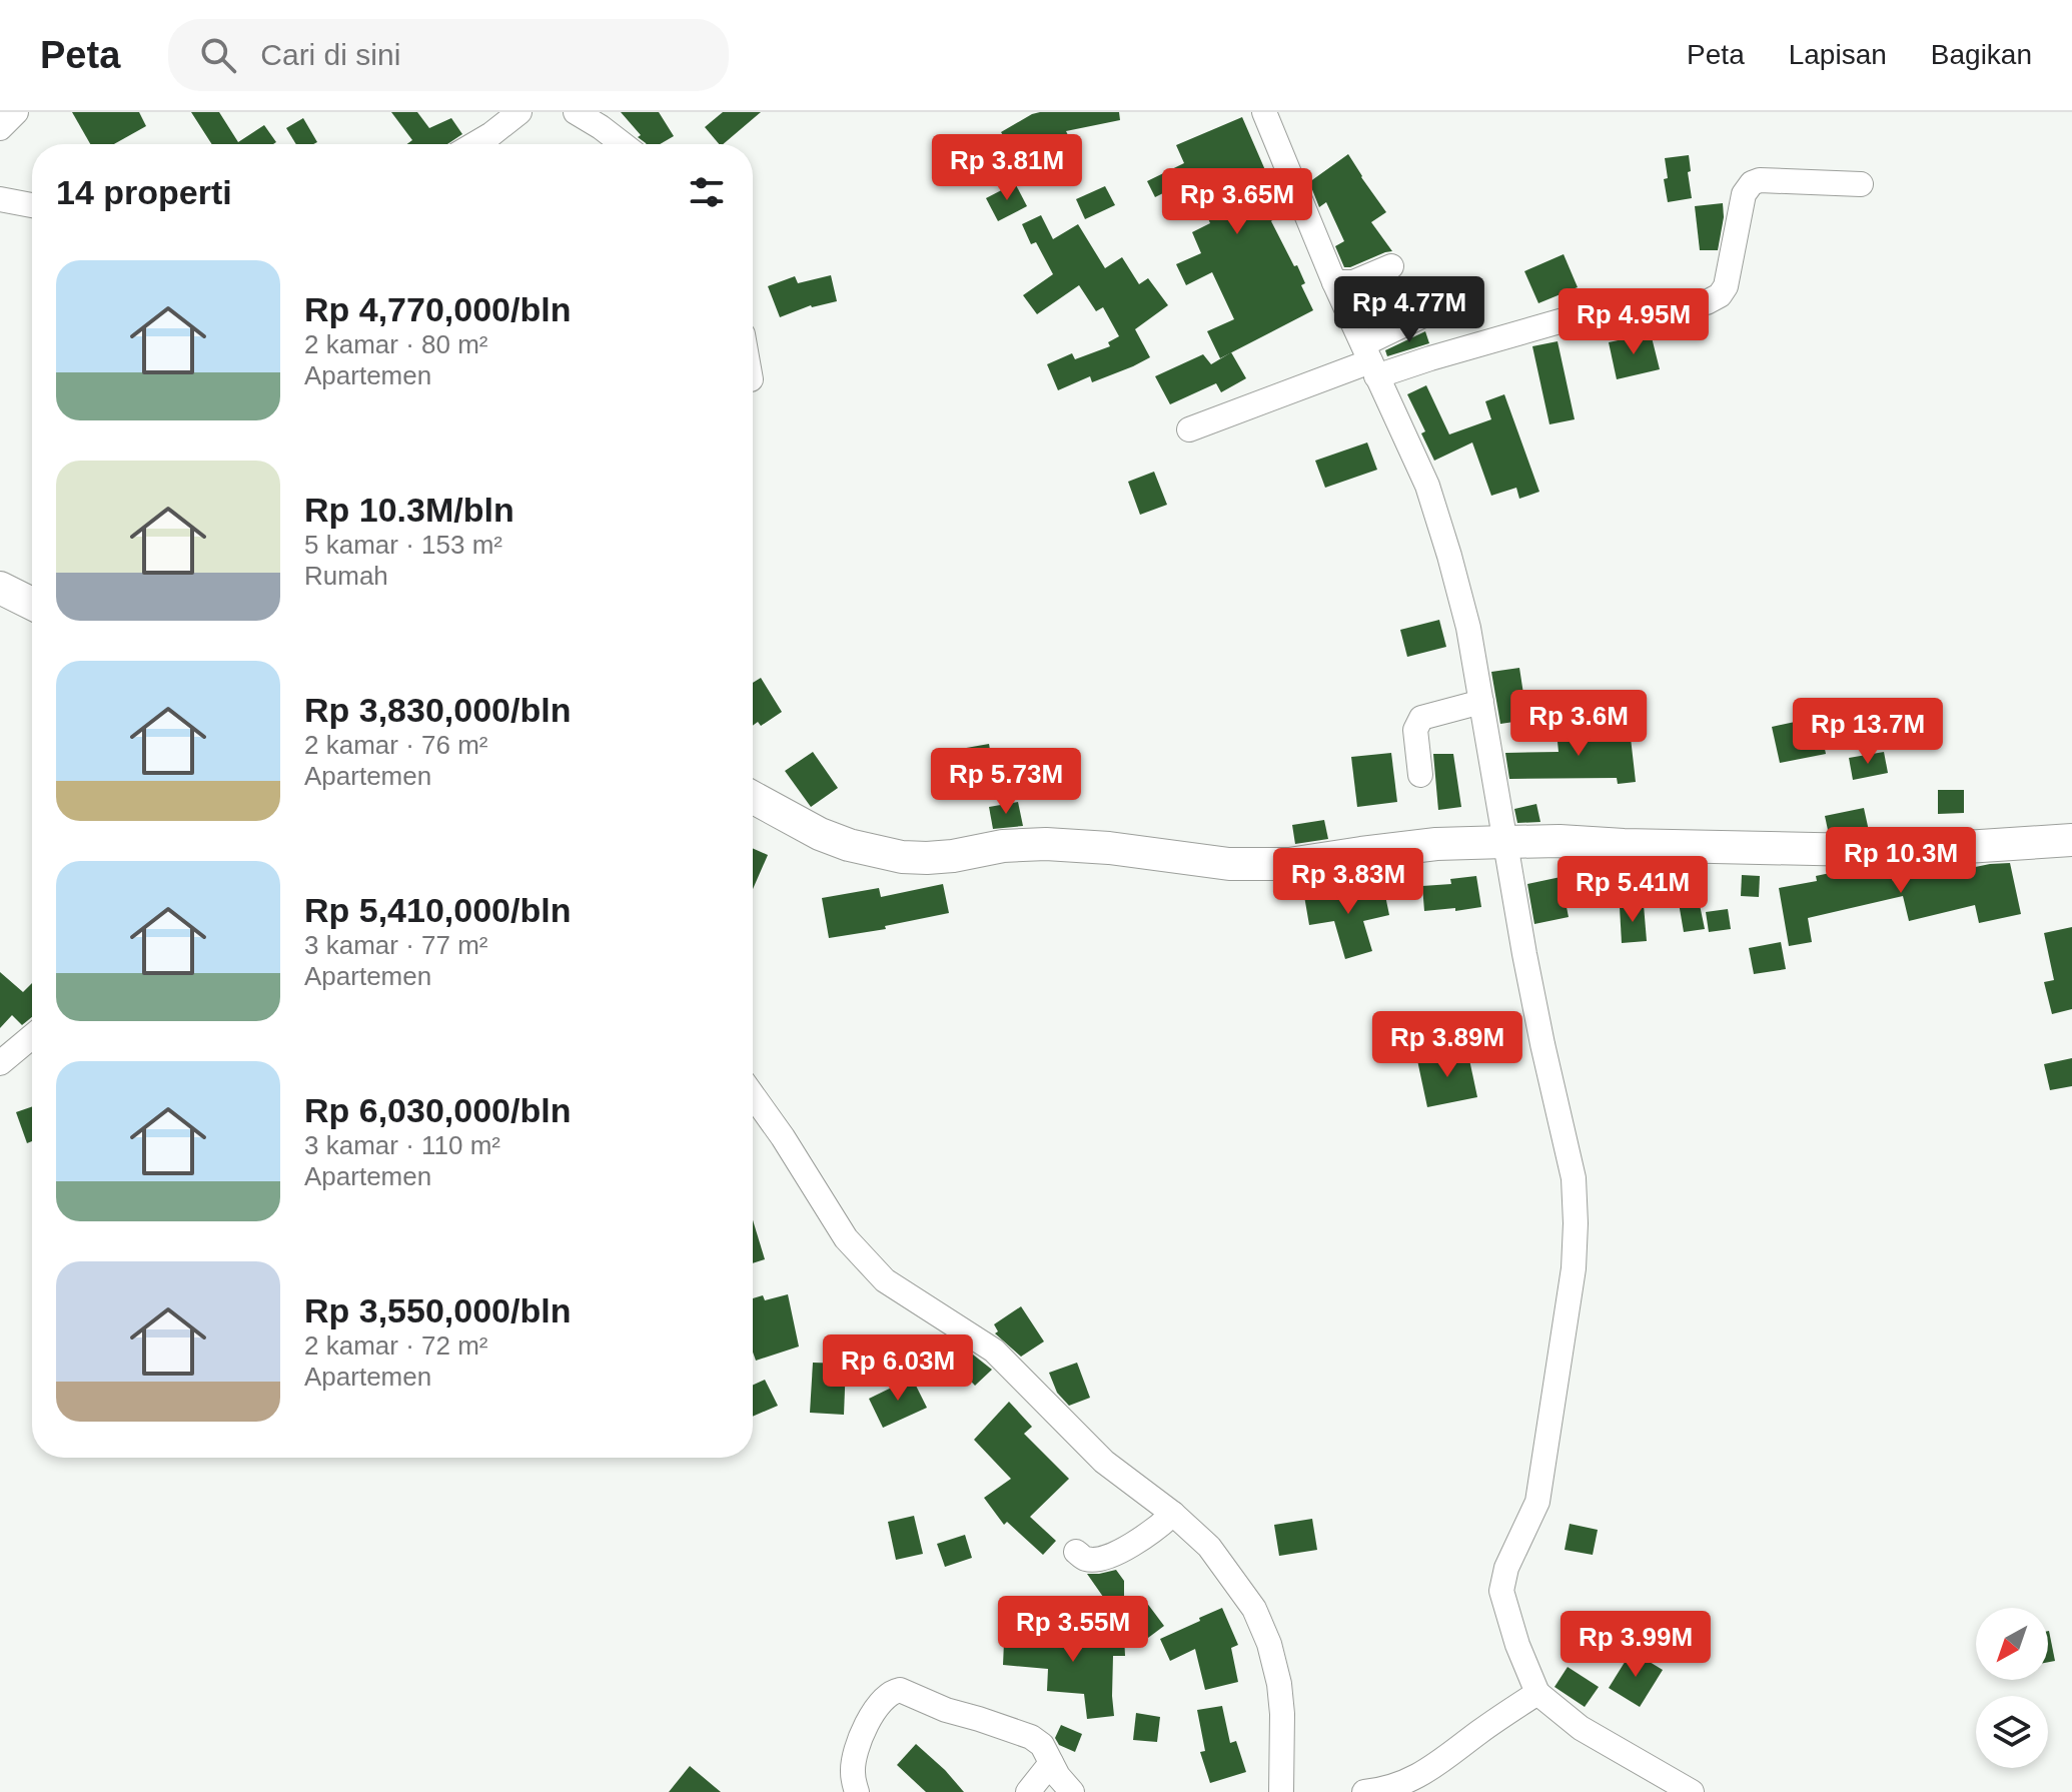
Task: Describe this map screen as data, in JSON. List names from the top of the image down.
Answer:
{
  "north": "bottom left",
  "page": {
    "header": "Peta",
    "search": "Cari di sini",
    "nav": ["Peta", "Lapisan", "Bagikan"],
    "price": [
      "Rp 3.81M",
      "Rp 3.65M",
      "Rp 4.77M",
      "Rp 4.95M",
      "Rp 3.6M",
      "Rp 13.7M",
      "Rp 5.73M",
      "Rp 10.3M",
      "Rp 3.83M",
      "Rp 5.41M",
      "Rp 3.89M",
      "Rp 6.03M",
      "Rp 3.55M",
      "Rp 3.99M"
    ],
    "heading": "14 properti",
    "list": [
      {
        "name": "Rp 4,770,000/bln",
        "note": "2 kamar · 80 m² · Apartemen"
      },
      {
        "name": "Rp 10.3M/bln",
        "note": "5 kamar · 153 m² · Rumah"
      },
      {
        "name": "Rp 3,830,000/bln",
        "note": "2 kamar · 76 m² · Apartemen"
      },
      {
        "name": "Rp 5,410,000/bln",
        "note": "3 kamar · 77 m² · Apartemen"
      },
      {
        "name": "Rp 6,030,000/bln",
        "note": "3 kamar · 110 m² · Apartemen"
      },
      {
        "name": "Rp 3,550,000/bln",
        "note": "2 kamar · 72 m² · Apartemen"
      }
    ]
  }
}
